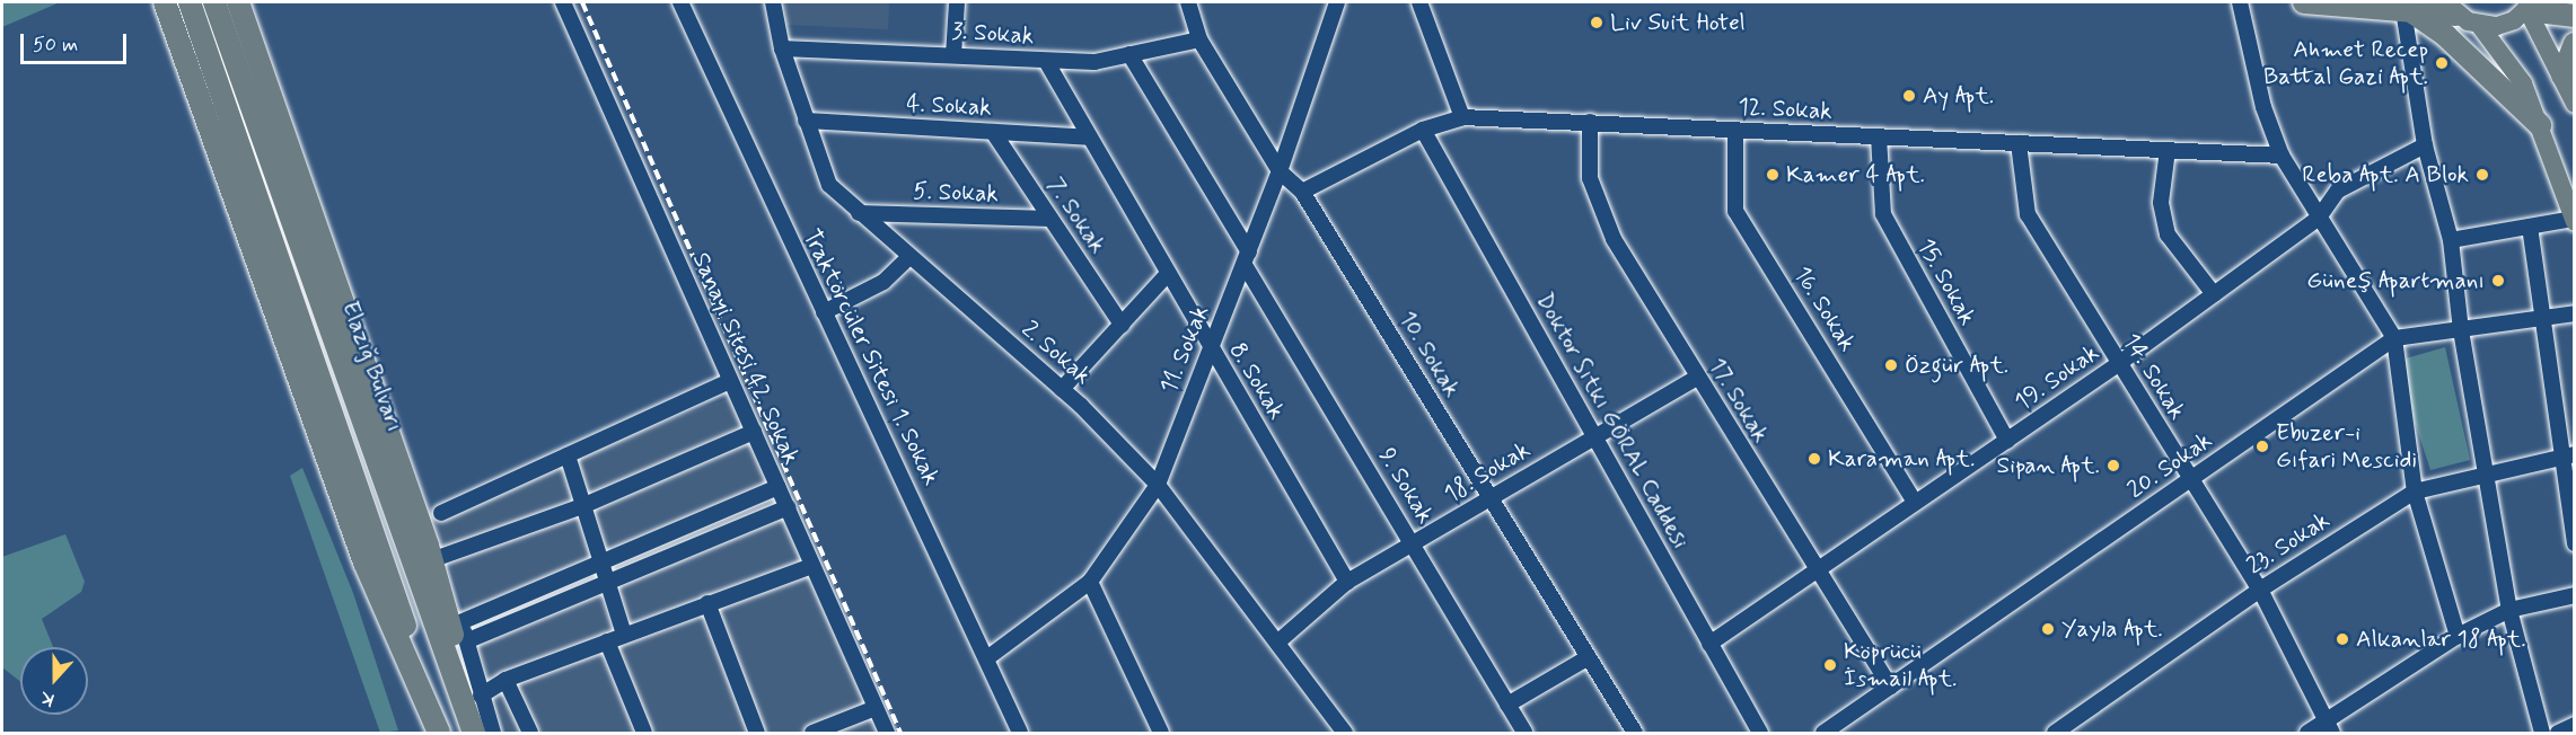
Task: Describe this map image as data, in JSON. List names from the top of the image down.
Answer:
{
  "streets": {
    "highway": ["Elazığ Bulvarı"],
    "street": [
      "3. Sokak",
      "4. Sokak",
      "12. Sokak",
      "5. Sokak",
      "7. Sokak",
      "15. Sokak",
      "16. Sokak",
      "11. Sokak",
      "2. Sokak",
      "10. Sokak",
      "Traktörcüler Sitesi 1. Sokak",
      "Sanayi Sitesi 42. Sokak",
      "14. Sokak",
      "19. Sokak",
      "8. Sokak",
      "17. Sokak",
      "Doktor Sıtkı GÖRAL Caddesi",
      "20. Sokak",
      "18. Sokak",
      "9. Sokak",
      "23. Sokak"
    ]
  },
  "crossings": [
    ["3. Sokak", "2. Sokak"],
    ["3. Sokak", "10. Sokak"],
    ["3. Sokak", "8. Sokak"],
    ["3. Sokak", "9. Sokak"],
    ["4. Sokak", "7. Sokak"],
    ["4. Sokak", "2. Sokak"],
    ["4. Sokak", "8. Sokak"],
    ["12. Sokak", "15. Sokak"],
    ["12. Sokak", "16. Sokak"],
    ["12. Sokak", "10. Sokak"],
    ["12. Sokak", "14. Sokak"],
    ["12. Sokak", "17. Sokak"],
    ["12. Sokak", "Doktor Sıtkı GÖRAL Caddesi"],
    ["5. Sokak", "7. Sokak"],
    ["5. Sokak", "2. Sokak"],
    ["15. Sokak", "19. Sokak"],
    ["16. Sokak", "19. Sokak"],
    ["11. Sokak", "2. Sokak"],
    ["11. Sokak", "10. Sokak"],
    ["11. Sokak", "Traktörcüler Sitesi 1. Sokak"],
    ["11. Sokak", "8. Sokak"],
    ["11. Sokak", "9. Sokak"],
    ["2. Sokak", "18. Sokak"],
    ["10. Sokak", "18. Sokak"],
    ["14. Sokak", "19. Sokak"],
    ["14. Sokak", "20. Sokak"],
    ["14. Sokak", "23. Sokak"],
    ["19. Sokak", "17. Sokak"],
    ["19. Sokak", "Doktor Sıtkı GÖRAL Caddesi"],
    ["8. Sokak", "18. Sokak"],
    ["17. Sokak", "20. Sokak"],
    ["17. Sokak", "18. Sokak"],
    ["Doktor Sıtkı GÖRAL Caddesi", "18. Sokak"],
    ["18. Sokak", "9. Sokak"]
  ],
  "places": [
    "Liv Suit Hotel",
    "Ahmet Recep Battal Gazi Apt.",
    "Ay Apt.",
    "Kamer 4 Apt.",
    "Reba Apt. A Blok",
    "Güneş Apartmanı",
    "Özgür Apt.",
    "Ebuzer-i Gıfari Mescidi",
    "Karaman Apt.",
    "Sipan Apt.",
    "Yayla Apt.",
    "Alkanlar 18 Apt.",
    "Köprücü İsmail Apt."
  ],
  "scale_bar": "50 m",
  "north": "bottom"
}
